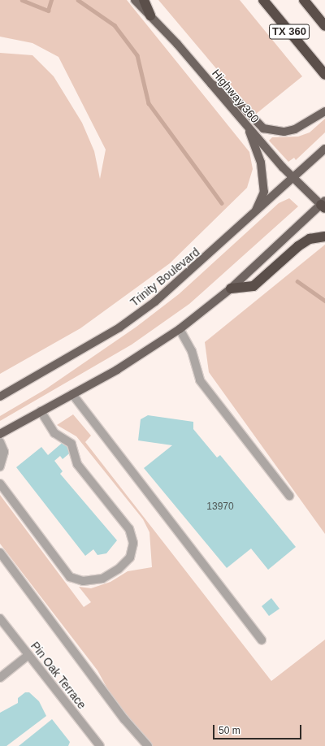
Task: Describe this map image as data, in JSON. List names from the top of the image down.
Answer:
{
  "streets": {
    "highway": ["TX 360"],
    "main road": ["Highway 360", "Trinity Boulevard"],
    "street": ["Pin Oak Terrace"]
  },
  "crossings": [
    ["Highway 360", "Trinity Boulevard"]
  ],
  "house_numbers": ["13970"],
  "scale_bar": "50 m"
}
